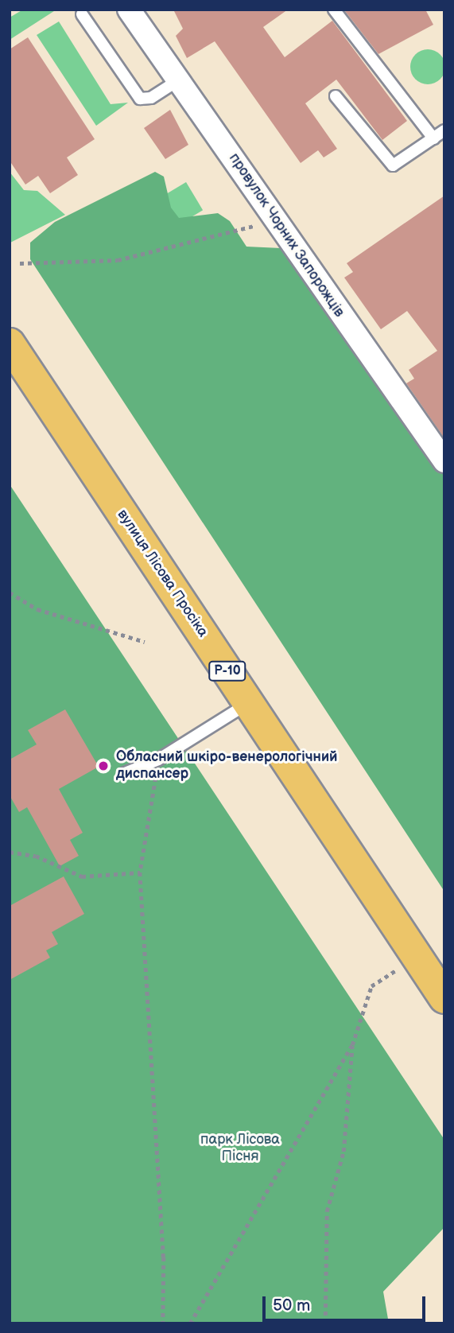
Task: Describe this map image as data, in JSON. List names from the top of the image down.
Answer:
{
  "streets": {
    "main road": ["вулиця Лісова Просіка", "Р-10"],
    "street": ["провулок Чорних Запорожців"]
  },
  "parks": ["парк Лісова Пісня"],
  "places": ["Обласний шкіро-венерологічний диспансер"],
  "scale_bar": "50 m"
}
